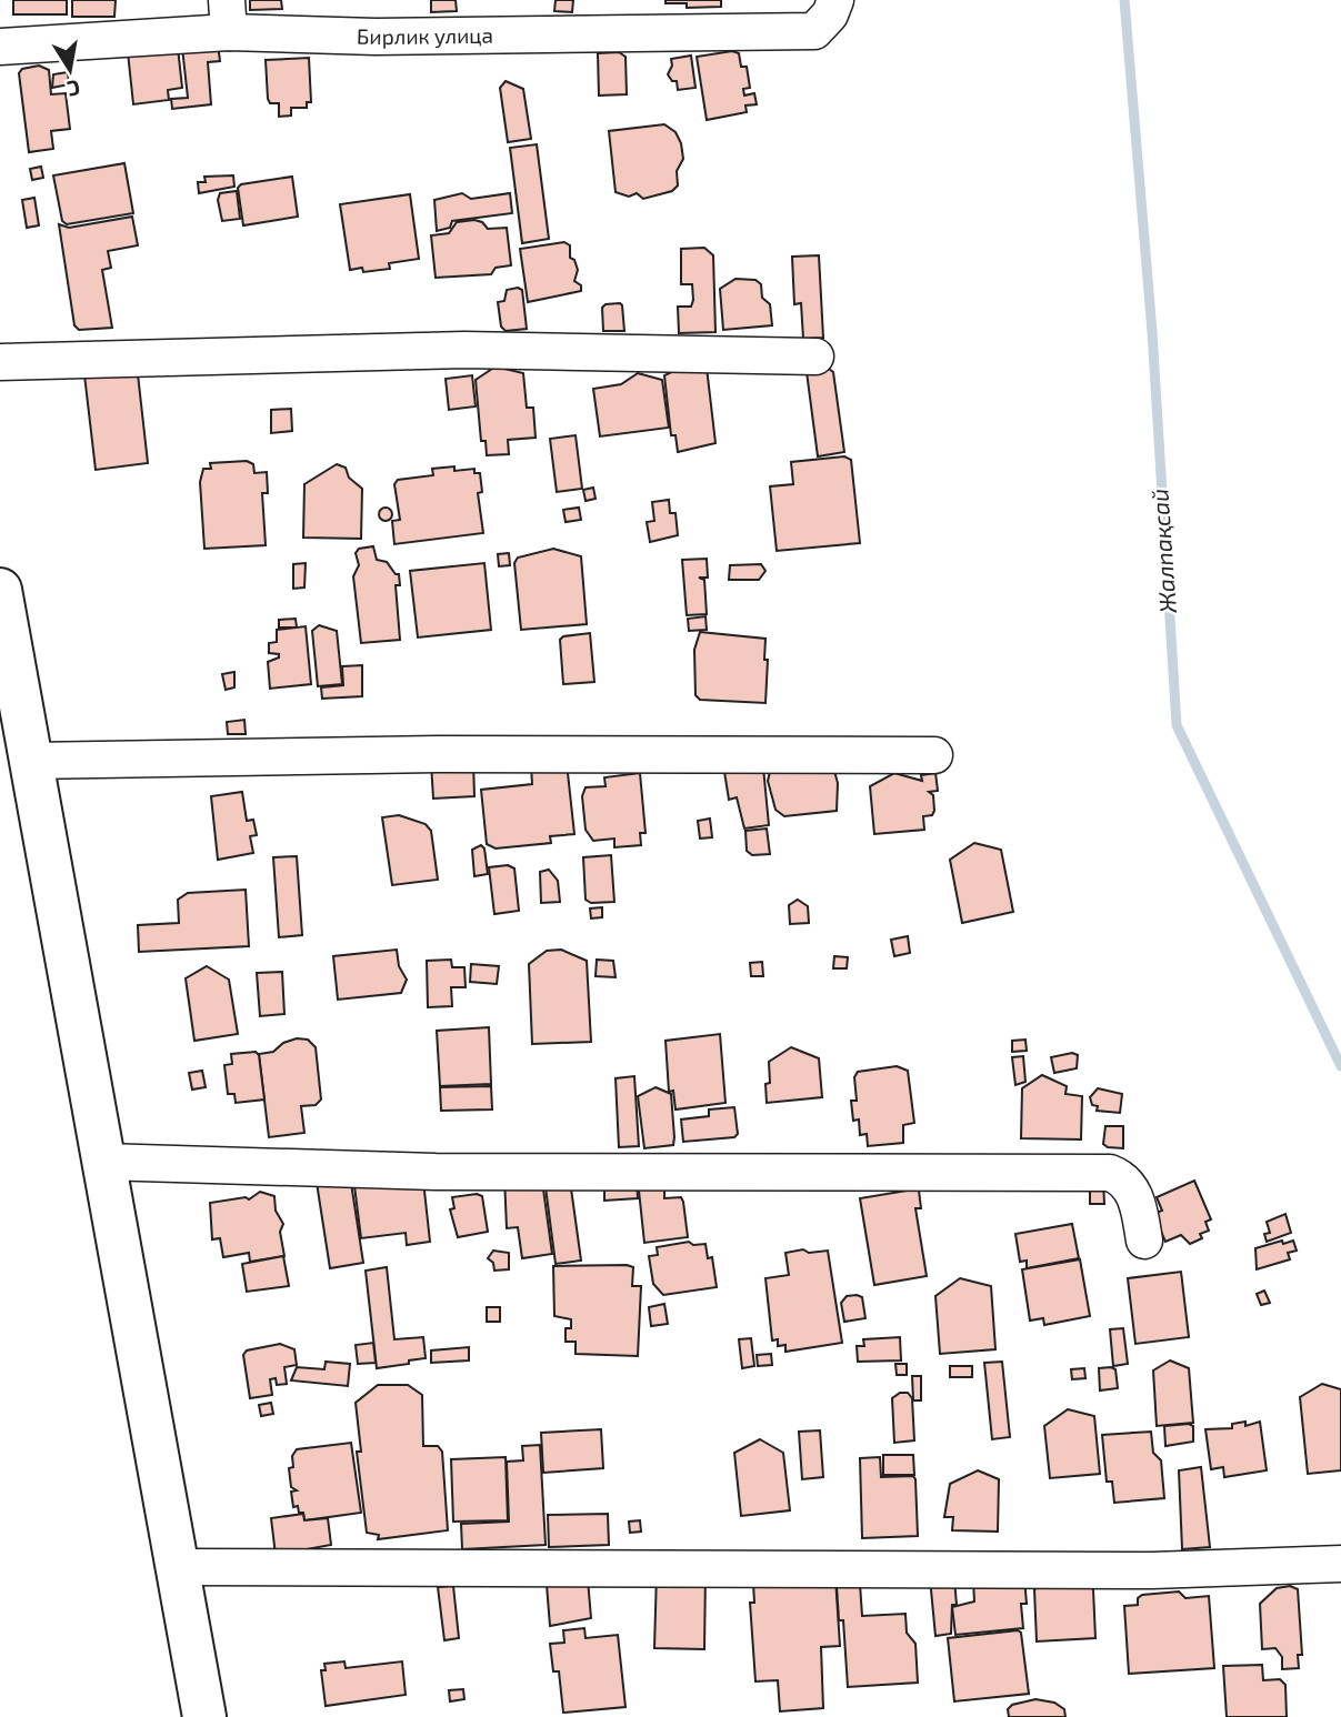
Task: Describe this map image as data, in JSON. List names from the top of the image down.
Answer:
{
  "streets": {
    "street": ["Бирлик улица"]
  },
  "water": ["Жалпақсай"],
  "north": "bottom"
}
